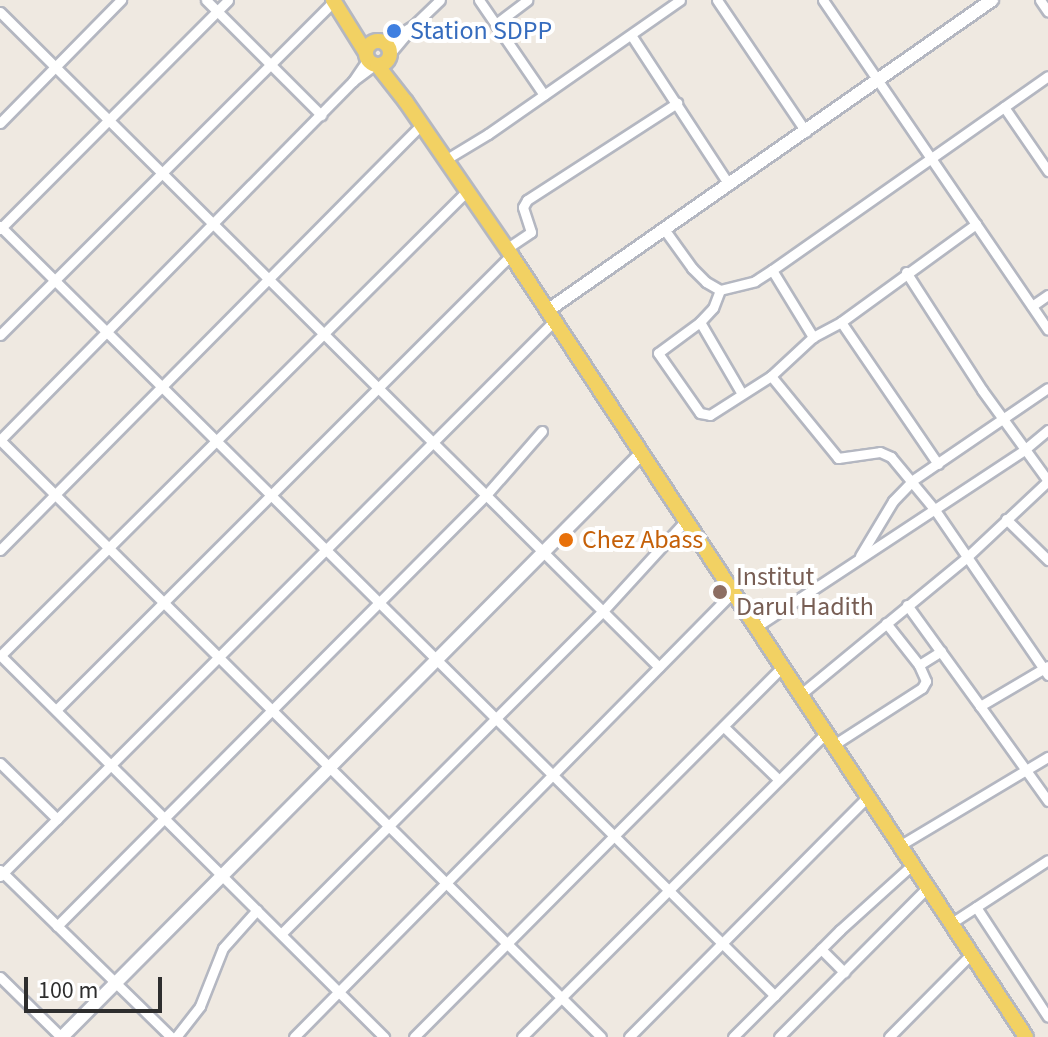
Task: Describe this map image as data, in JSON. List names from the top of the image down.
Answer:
{
  "places": ["Station SDPP", "Chez Abass", "Institut Darul Hadith"],
  "scale_bar": "100 m"
}
